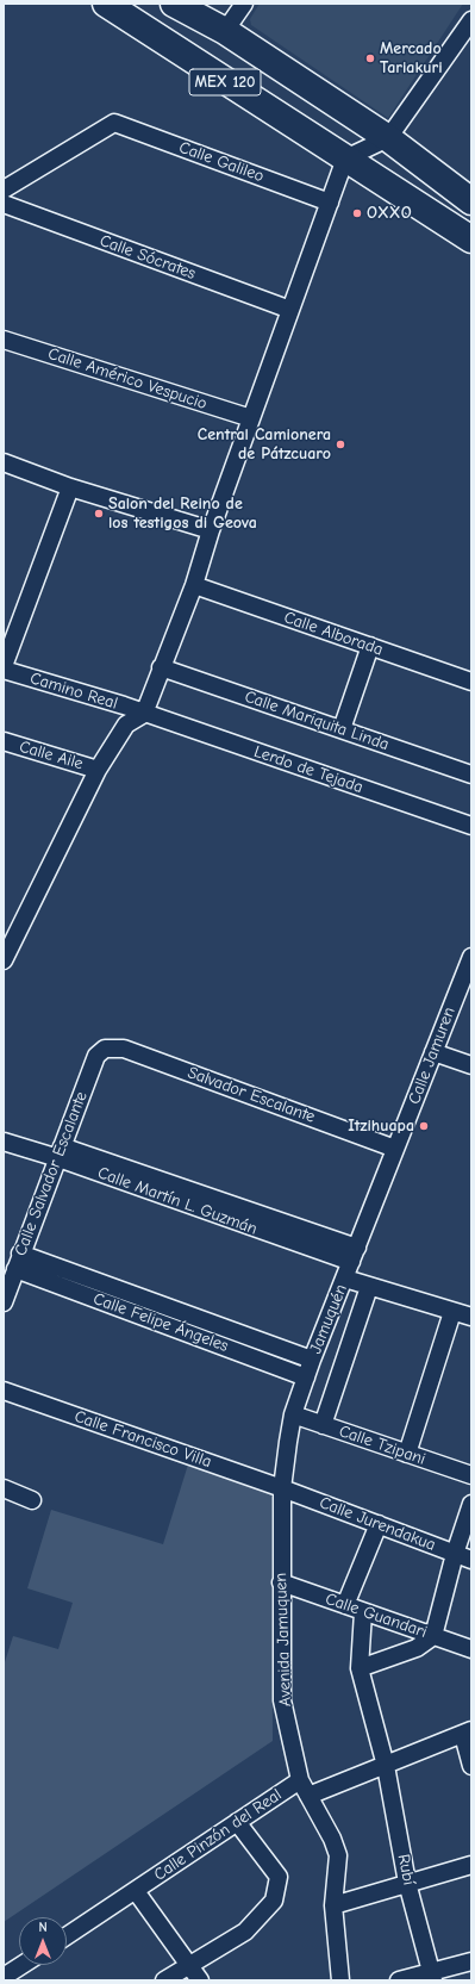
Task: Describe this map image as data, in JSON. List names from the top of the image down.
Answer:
{
  "streets": {
    "main road": ["MEX 120"],
    "street": [
      "Calle Galileo",
      "Calle Sócrates",
      "Calle Américo Vespucio",
      "Calle Alborada",
      "Camino Real",
      "Calle Mariquita Linda",
      "Calle Aile",
      "Lerdo de Tejada",
      "Calle Jamuren",
      "Salvador Escalante",
      "Calle Salvador Escalante",
      "Calle Martín L. Guzmán",
      "Jamuquén",
      "Calle Felipe Ángeles",
      "Calle Francisco Villa",
      "Calle Tzipani",
      "Calle Jurendakua",
      "Calle Guandari",
      "Avenida Jamuquen",
      "Calle Pinzón del Real",
      "Rubí"
    ]
  },
  "crossings": [
    ["Camino Real", "Lerdo de Tejada"],
    ["Calle Jamuren", "Salvador Escalante"],
    ["Calle Jamuren", "Calle Martín L. Guzmán"],
    ["Calle Jamuren", "Jamuquén"],
    ["Salvador Escalante", "Calle Salvador Escalante"],
    ["Calle Salvador Escalante", "Calle Martín L. Guzmán"],
    ["Calle Salvador Escalante", "Calle Felipe Ángeles"],
    ["Calle Martín L. Guzmán", "Jamuquén"],
    ["Jamuquén", "Calle Felipe Ángeles"],
    ["Jamuquén", "Avenida Jamuquen"],
    ["Calle Felipe Ángeles", "Avenida Jamuquen"],
    ["Calle Francisco Villa", "Calle Jurendakua"],
    ["Calle Francisco Villa", "Avenida Jamuquen"],
    ["Calle Tzipani", "Avenida Jamuquen"],
    ["Calle Jurendakua", "Avenida Jamuquen"],
    ["Calle Guandari", "Avenida Jamuquen"],
    ["Calle Guandari", "Rubí"],
    ["Avenida Jamuquen", "Calle Pinzón del Real"]
  ],
  "places": [
    "Mercado Tariakuri",
    "OXXO",
    "Central Camionera de Pátzcuaro",
    "Salon del Reino de los testigos di Geova",
    "Itzihuapa"
  ],
  "north": "top"
}
